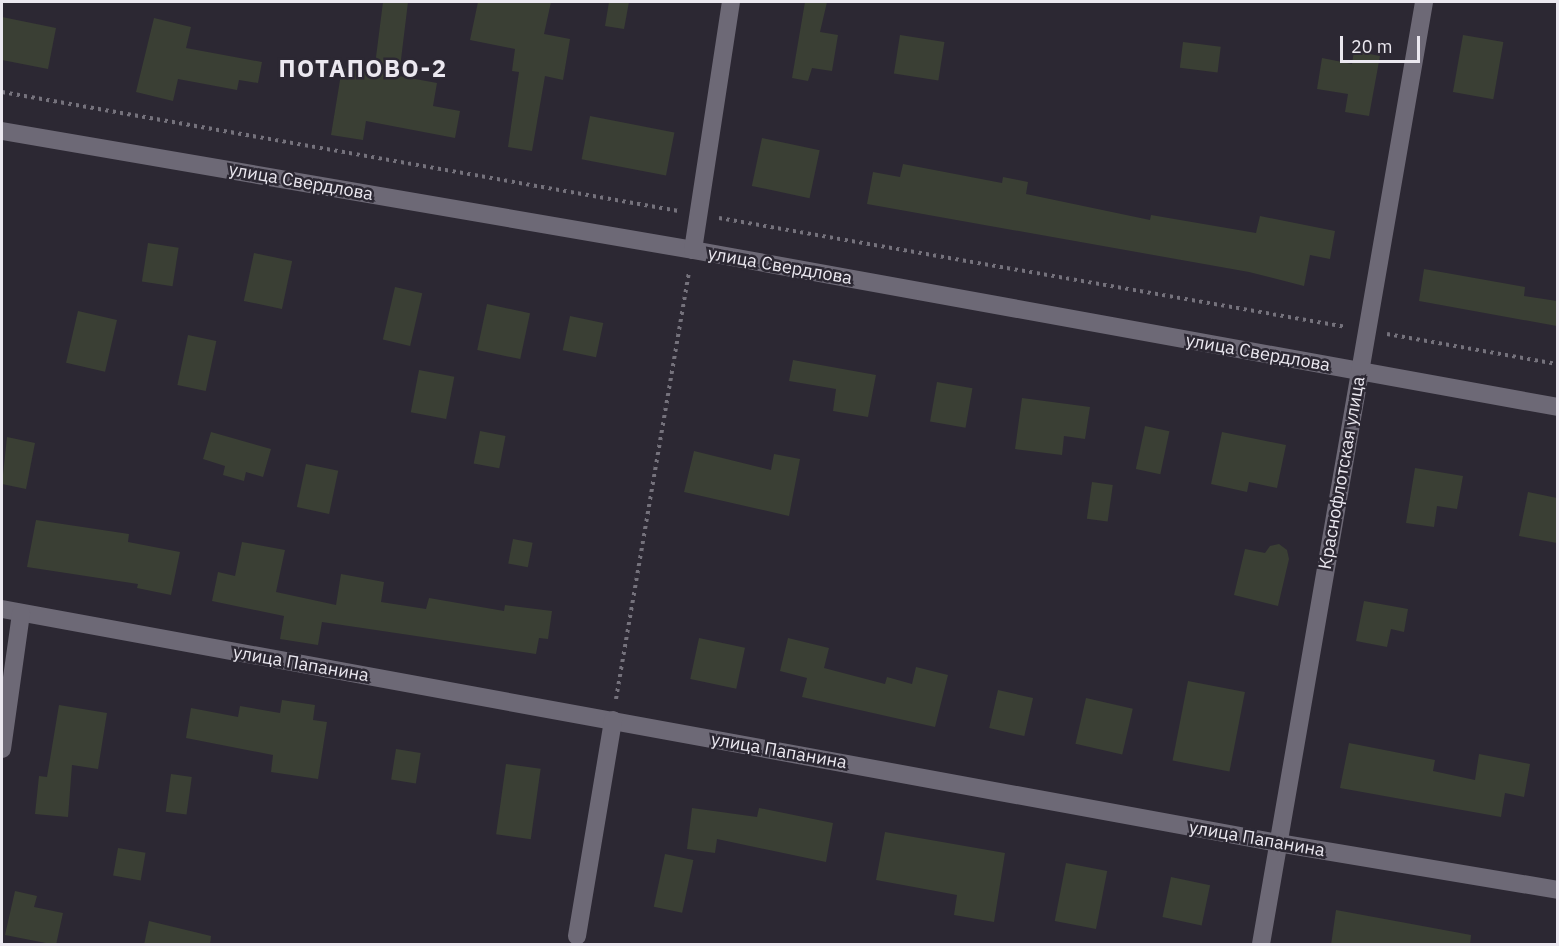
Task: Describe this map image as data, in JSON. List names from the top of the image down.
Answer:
{
  "streets": {
    "street": ["улица Свердлова", "Краснофлотская улица", "улица Папанина"]
  },
  "crossings": [
    ["улица Свердлова", "Краснофлотская улица"],
    ["Краснофлотская улица", "улица Папанина"]
  ],
  "districts": ["ПОТАПОВО-2"],
  "scale_bar": "20 m"
}
